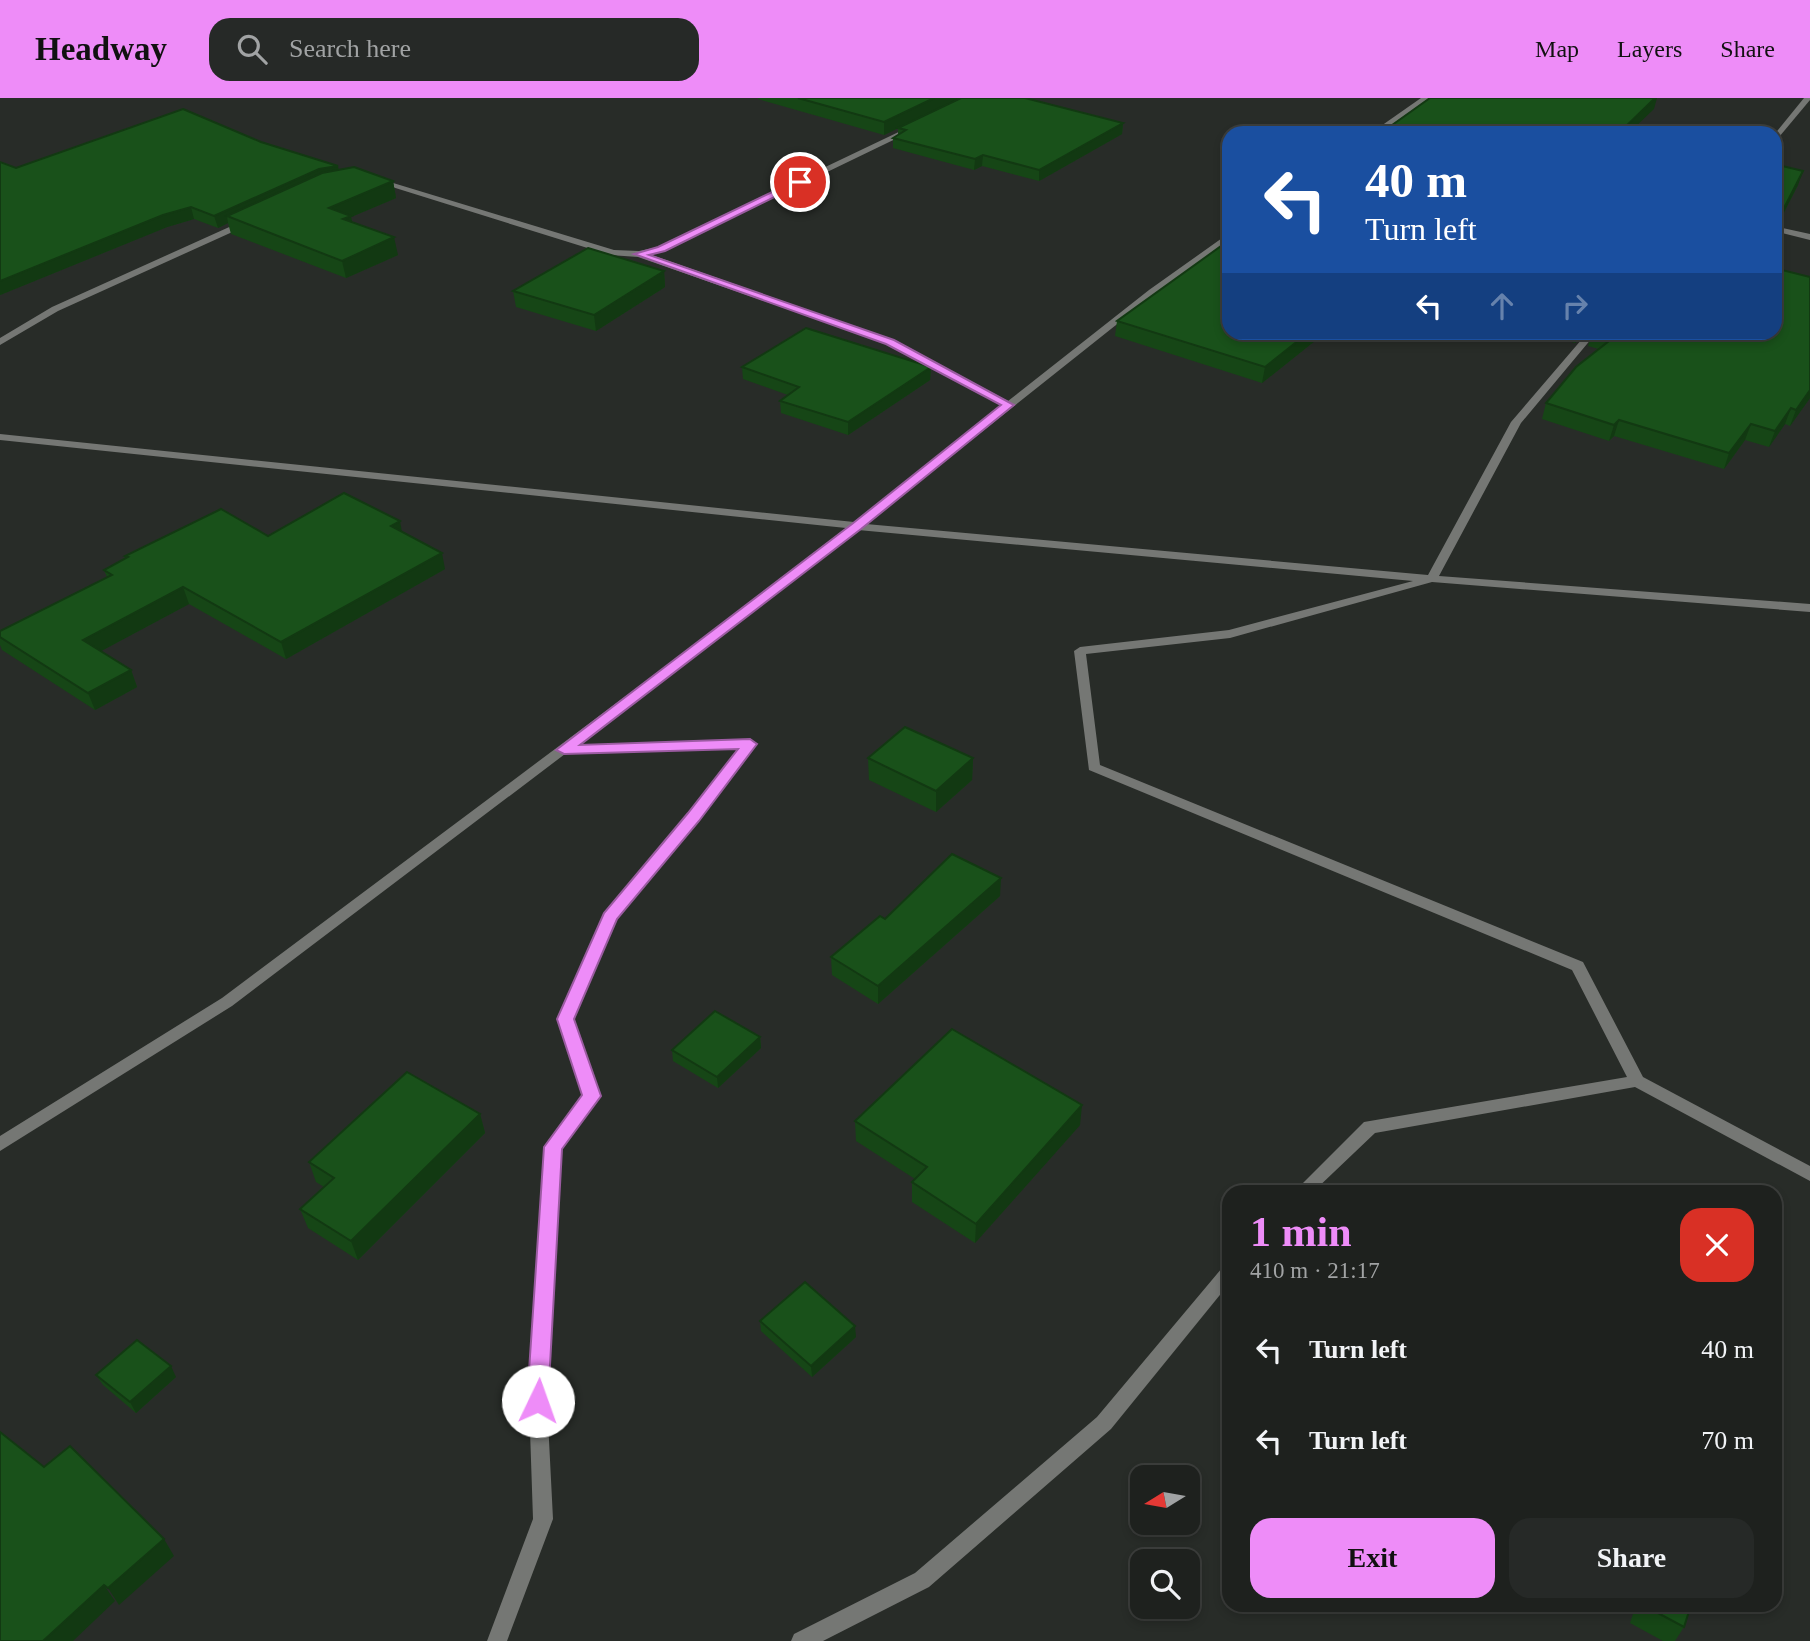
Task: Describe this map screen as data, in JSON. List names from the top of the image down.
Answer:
{
  "north": "left",
  "page": {
    "header": "Headway",
    "search": "Search here",
    "nav": ["Map", "Layers", "Share"],
    "turn": ["40 m", "Turn left"],
    "heading": ["1 min", "410 m · 21:17"],
    "list": [
      {
        "name": "Turn left",
        "value": "40 m"
      },
      {
        "name": "Turn left",
        "value": "70 m"
      }
    ],
    "buttons": ["Exit", "Share"]
  }
}
